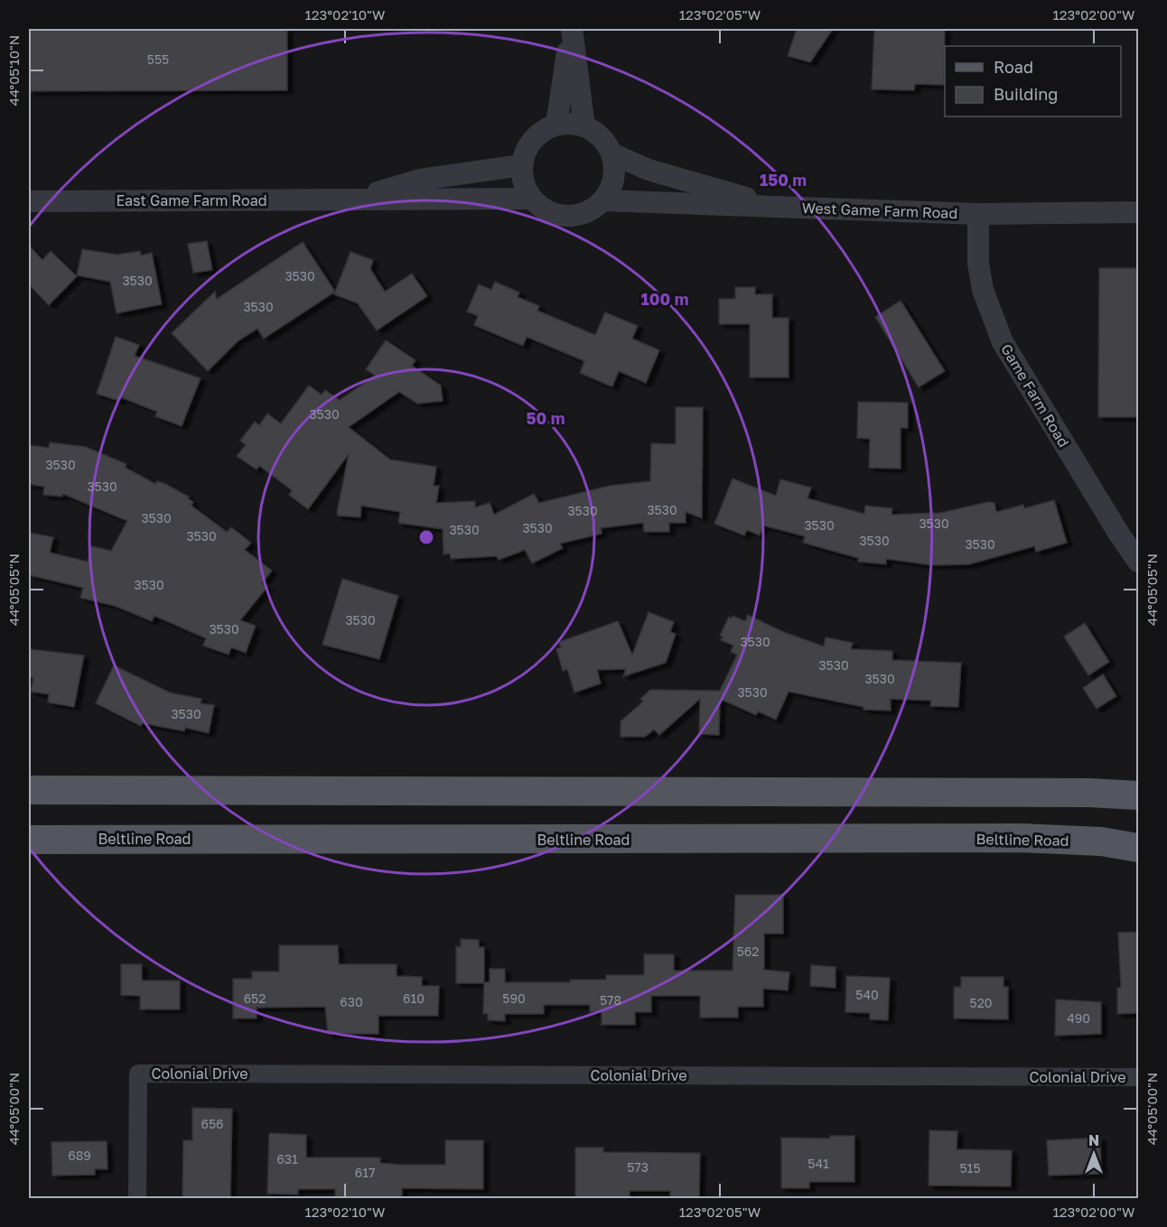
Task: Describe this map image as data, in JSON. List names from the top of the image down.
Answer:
{
  "streets": {
    "main road": ["Beltline Road"],
    "street": [
      "East Game Farm Road",
      "West Game Farm Road",
      "Game Farm Road",
      "Colonial Drive"
    ]
  },
  "crossings": [
    ["East Game Farm Road", "West Game Farm Road"],
    ["West Game Farm Road", "Game Farm Road"]
  ],
  "house_numbers": [
    "555",
    "3530",
    "3530",
    "3530",
    "3530",
    "3530",
    "3530",
    "3530",
    "3530",
    "3530",
    "3530",
    "3530",
    "3530",
    "3530",
    "3530",
    "3530",
    "3530",
    "3530",
    "3530",
    "3530",
    "3530",
    "3530",
    "3530",
    "3530",
    "3530",
    "562",
    "540",
    "652",
    "610",
    "590",
    "578",
    "630",
    "520",
    "490",
    "656",
    "689",
    "631",
    "541",
    "573",
    "515",
    "617"
  ],
  "legend": ["Road", "Building"],
  "north": "top",
  "coordinates": [
    "123°02'10\"W",
    "123°02'05\"W",
    "123°02'00\"W",
    "44°05'10\"N",
    "44°05'05\"N",
    "44°05'00\"N"
  ],
  "rings": ["150 m", "100 m", "50 m"]
}
